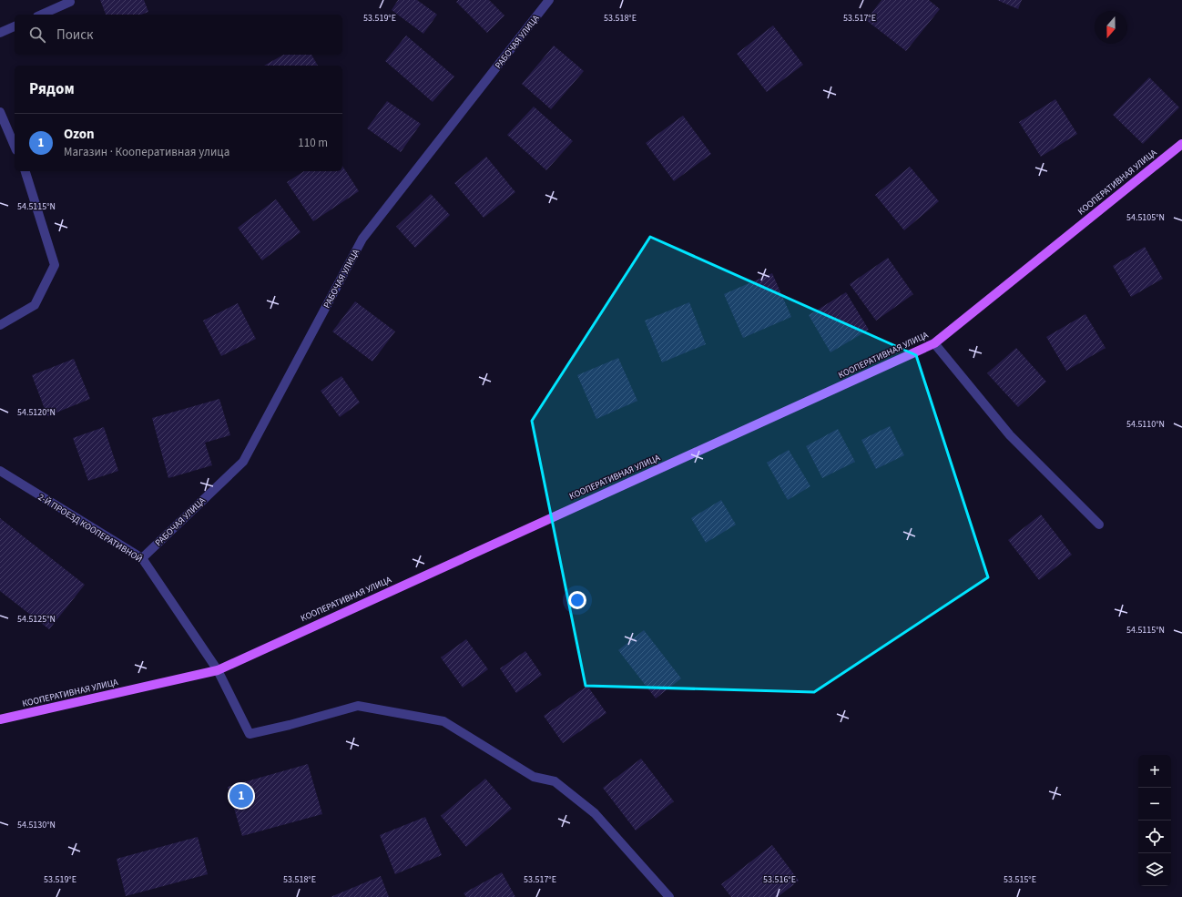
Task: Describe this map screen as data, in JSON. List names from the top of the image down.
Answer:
{
  "streets": {
    "main road": ["КООПЕРАТИВНАЯ УЛИЦА"],
    "street": ["РАБОЧАЯ УЛИЦА", "2-Й ПРОЕЗД КООПЕРАТИВНОЙ"]
  },
  "crossings": [
    ["РАБОЧАЯ УЛИЦА", "2-Й ПРОЕЗД КООПЕРАТИВНОЙ"],
    ["КООПЕРАТИВНАЯ УЛИЦА", "2-Й ПРОЕЗД КООПЕРАТИВНОЙ"]
  ],
  "north": "bottom",
  "page": {
    "search": "Поиск",
    "heading": "Рядом",
    "list": [
      {
        "mark": "1",
        "name": "Ozon",
        "note": "Магазин · Кооперативная улица",
        "value": "110 m"
      }
    ],
    "map_buttons": ["+", "−"],
    "pins": "1"
  },
  "coordinates": [
    "53.519°E",
    "53.518°E",
    "53.517°E",
    "54.5115°N",
    "54.5105°N",
    "54.5120°N",
    "54.5110°N",
    "54.5125°N",
    "54.5130°N",
    "53.516°E",
    "53.515°E"
  ]
}
